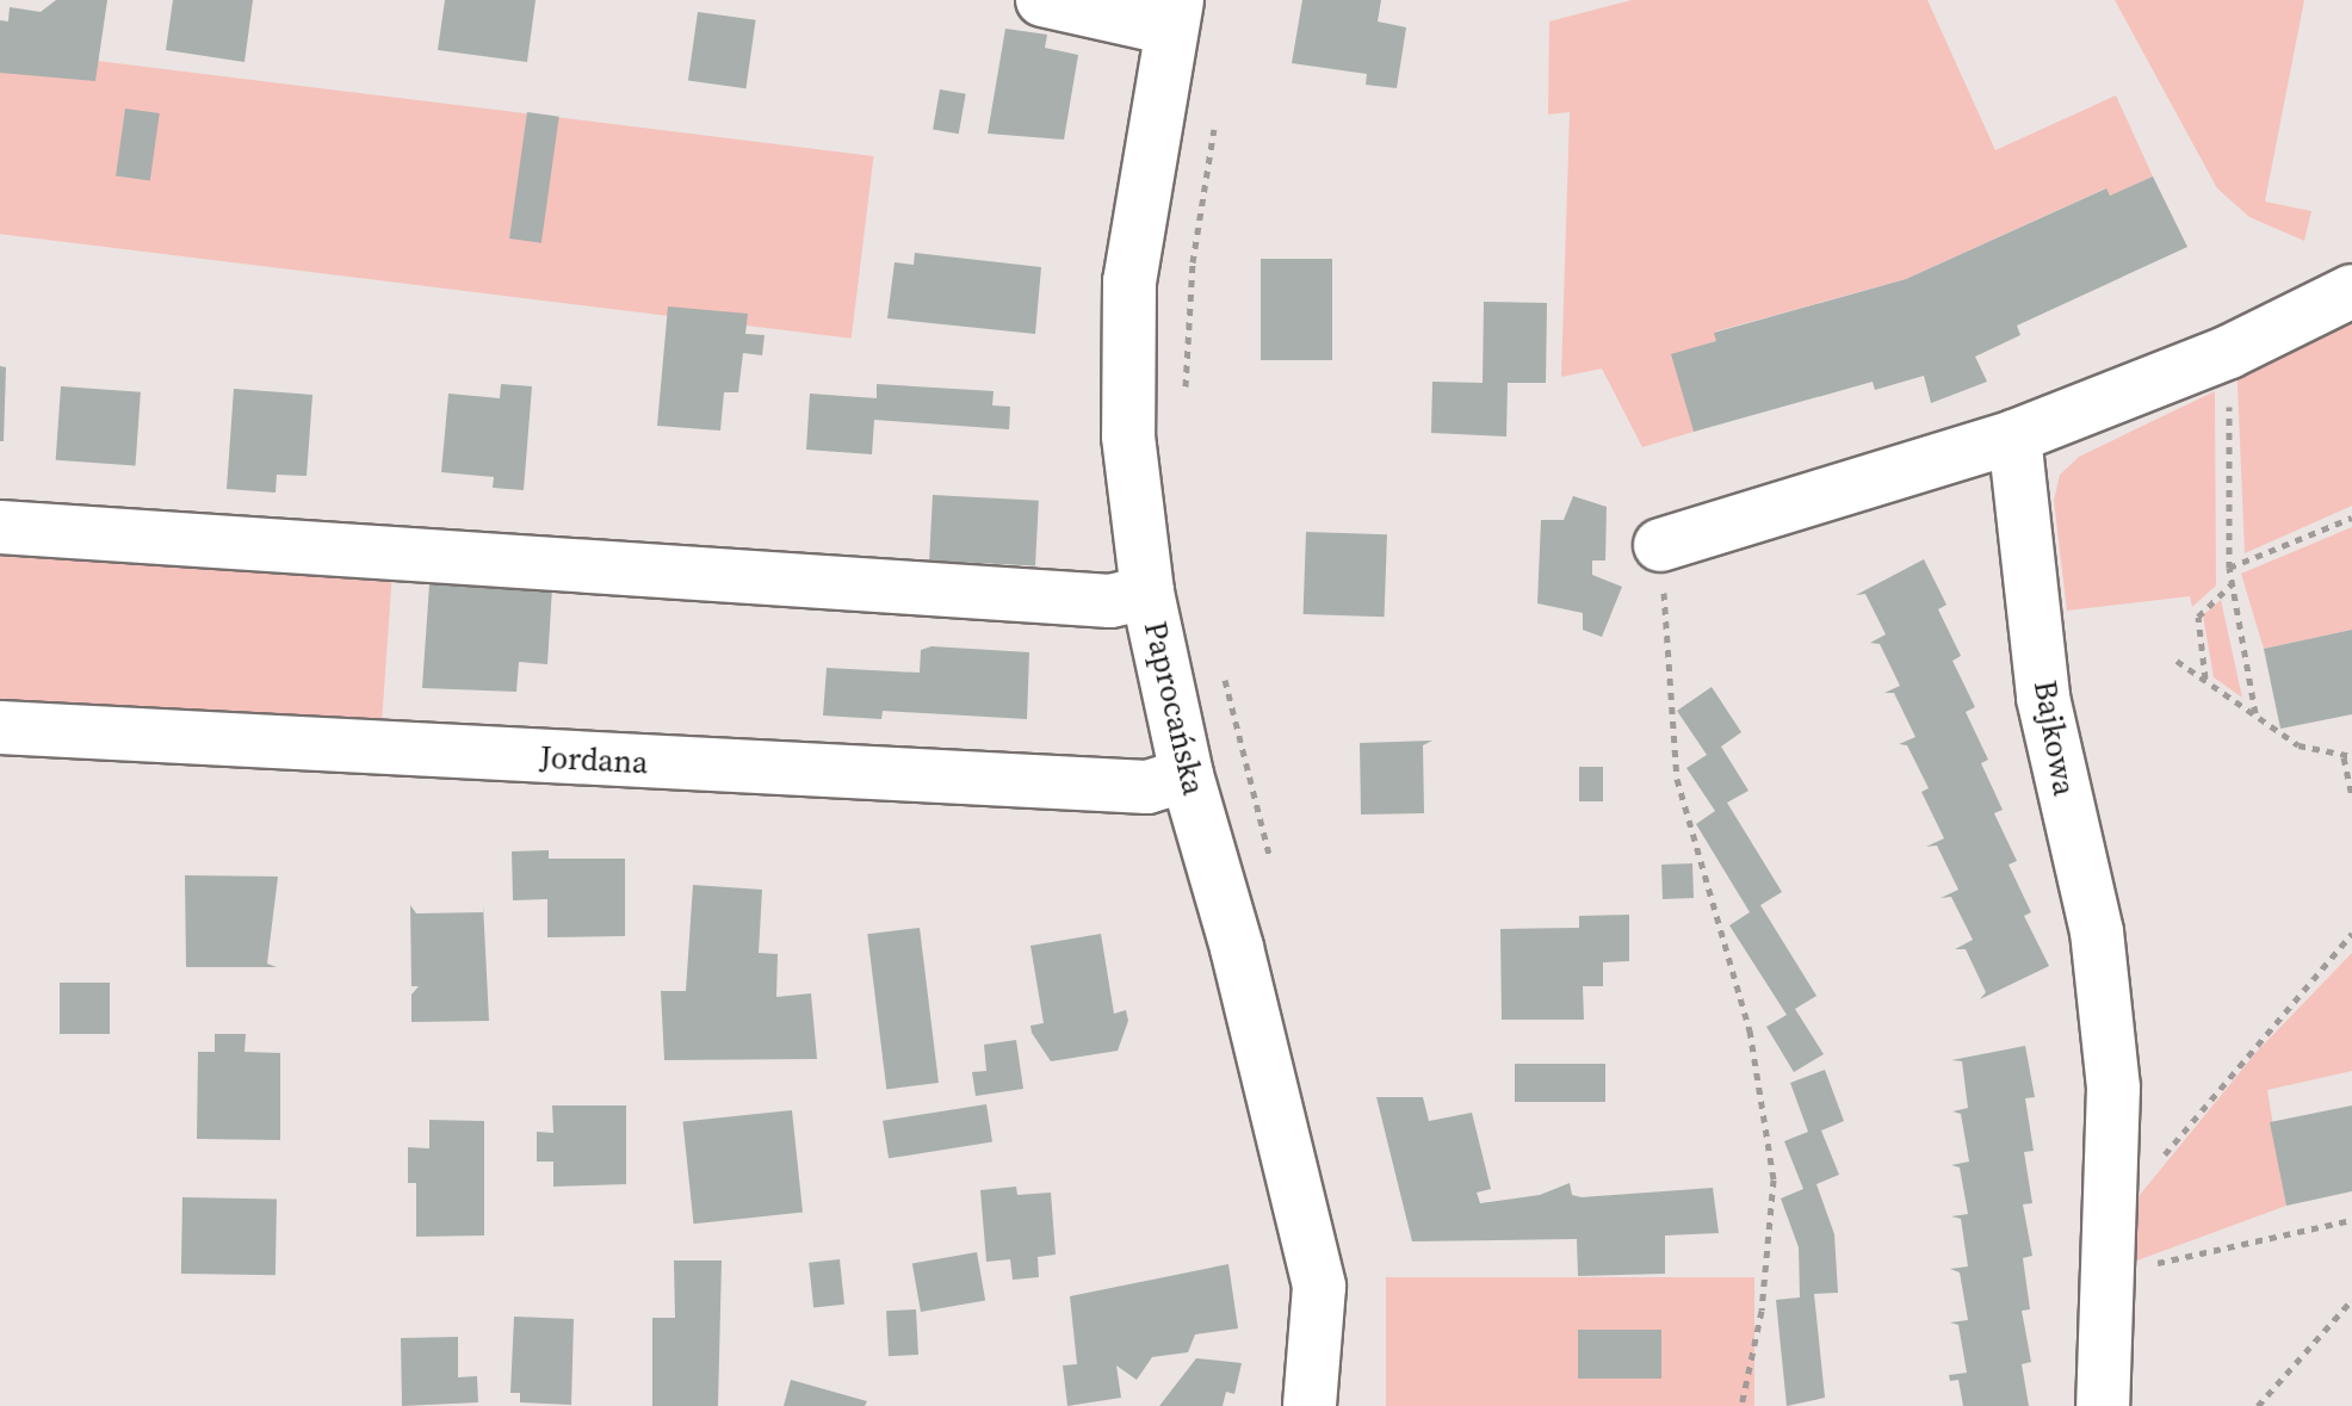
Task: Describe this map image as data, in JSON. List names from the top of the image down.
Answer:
{
  "streets": {
    "street": ["Paprocańska", "Bajkowa", "Jordana"]
  },
  "crossings": [
    ["Paprocańska", "Jordana"]
  ]
}
